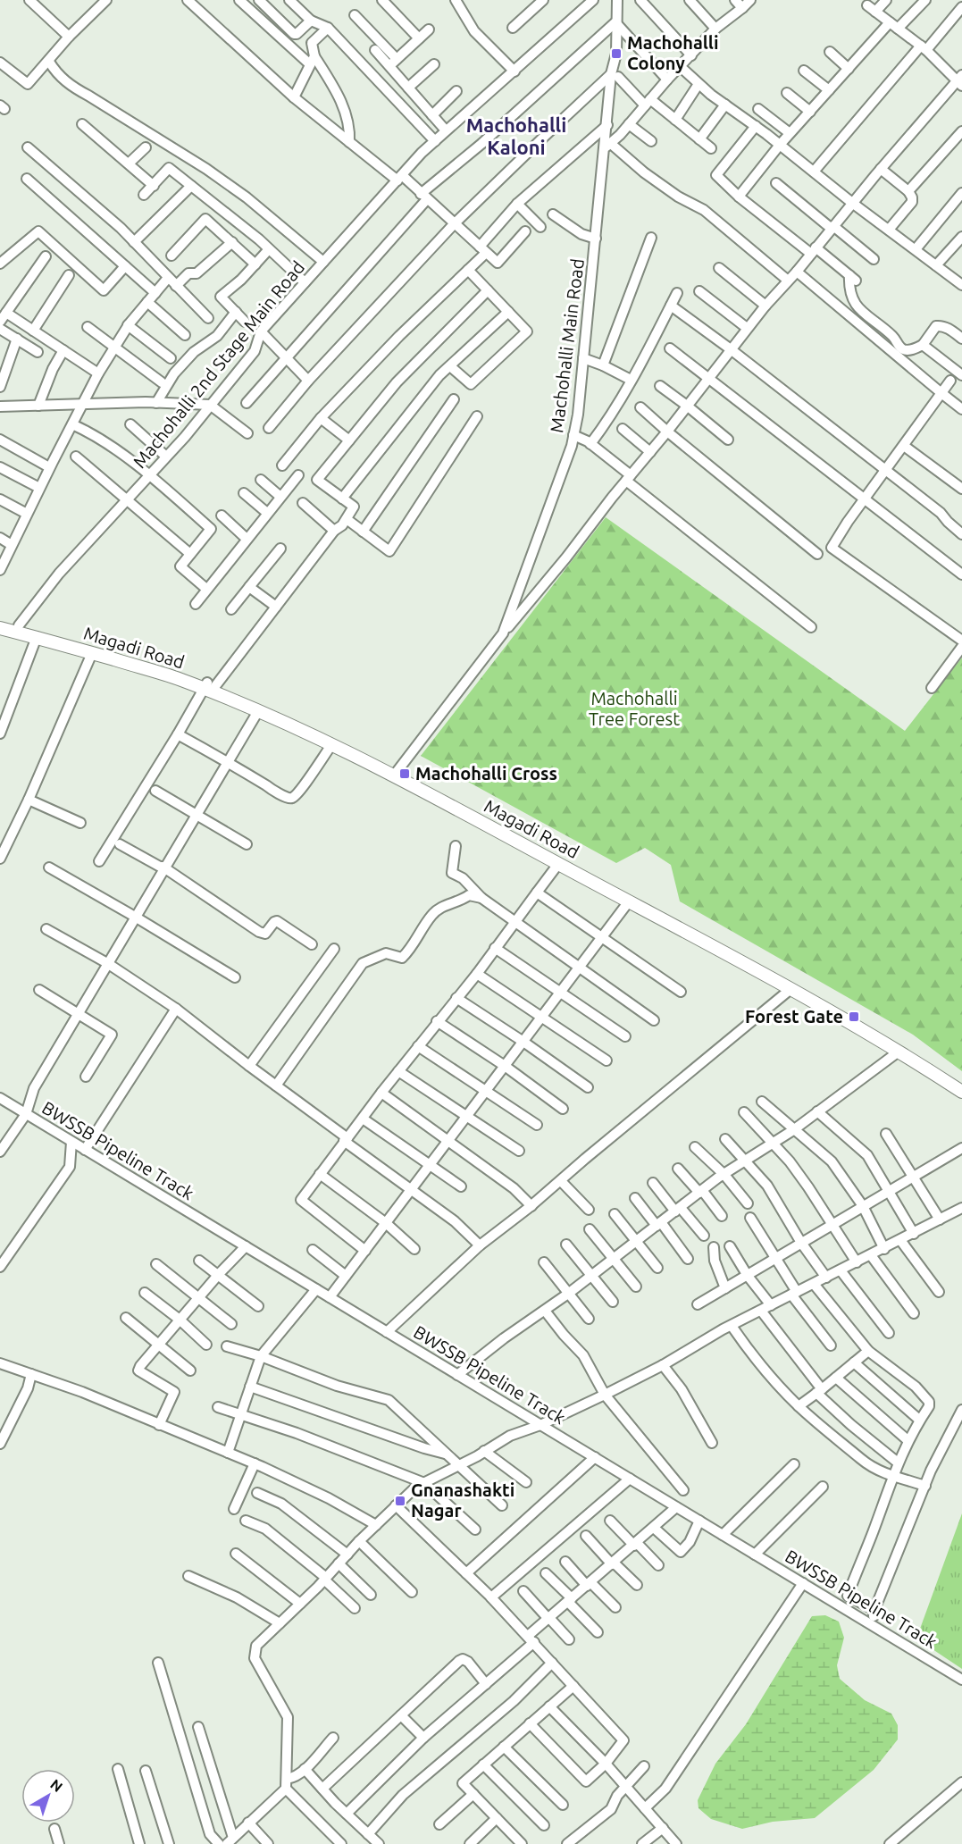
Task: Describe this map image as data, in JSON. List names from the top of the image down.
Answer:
{
  "streets": {
    "main road": ["Magadi Road"],
    "street": ["Machohalli Main Road", "Machohalli 2nd Stage Main Road", "BWSSB Pipeline Track"]
  },
  "crossings": [
    ["Machohalli Main Road", "Magadi Road"],
    ["Machohalli 2nd Stage Main Road", "Magadi Road"]
  ],
  "districts": ["Machohalli Kaloni"],
  "parks": ["Machohalli Tree Forest"],
  "places": {
    "transit": [
      "Machohalli Colony",
      "Machohalli Cross",
      "Forest Gate",
      "Gnanashakti Nagar"
    ]
  },
  "north": "top right"
}
